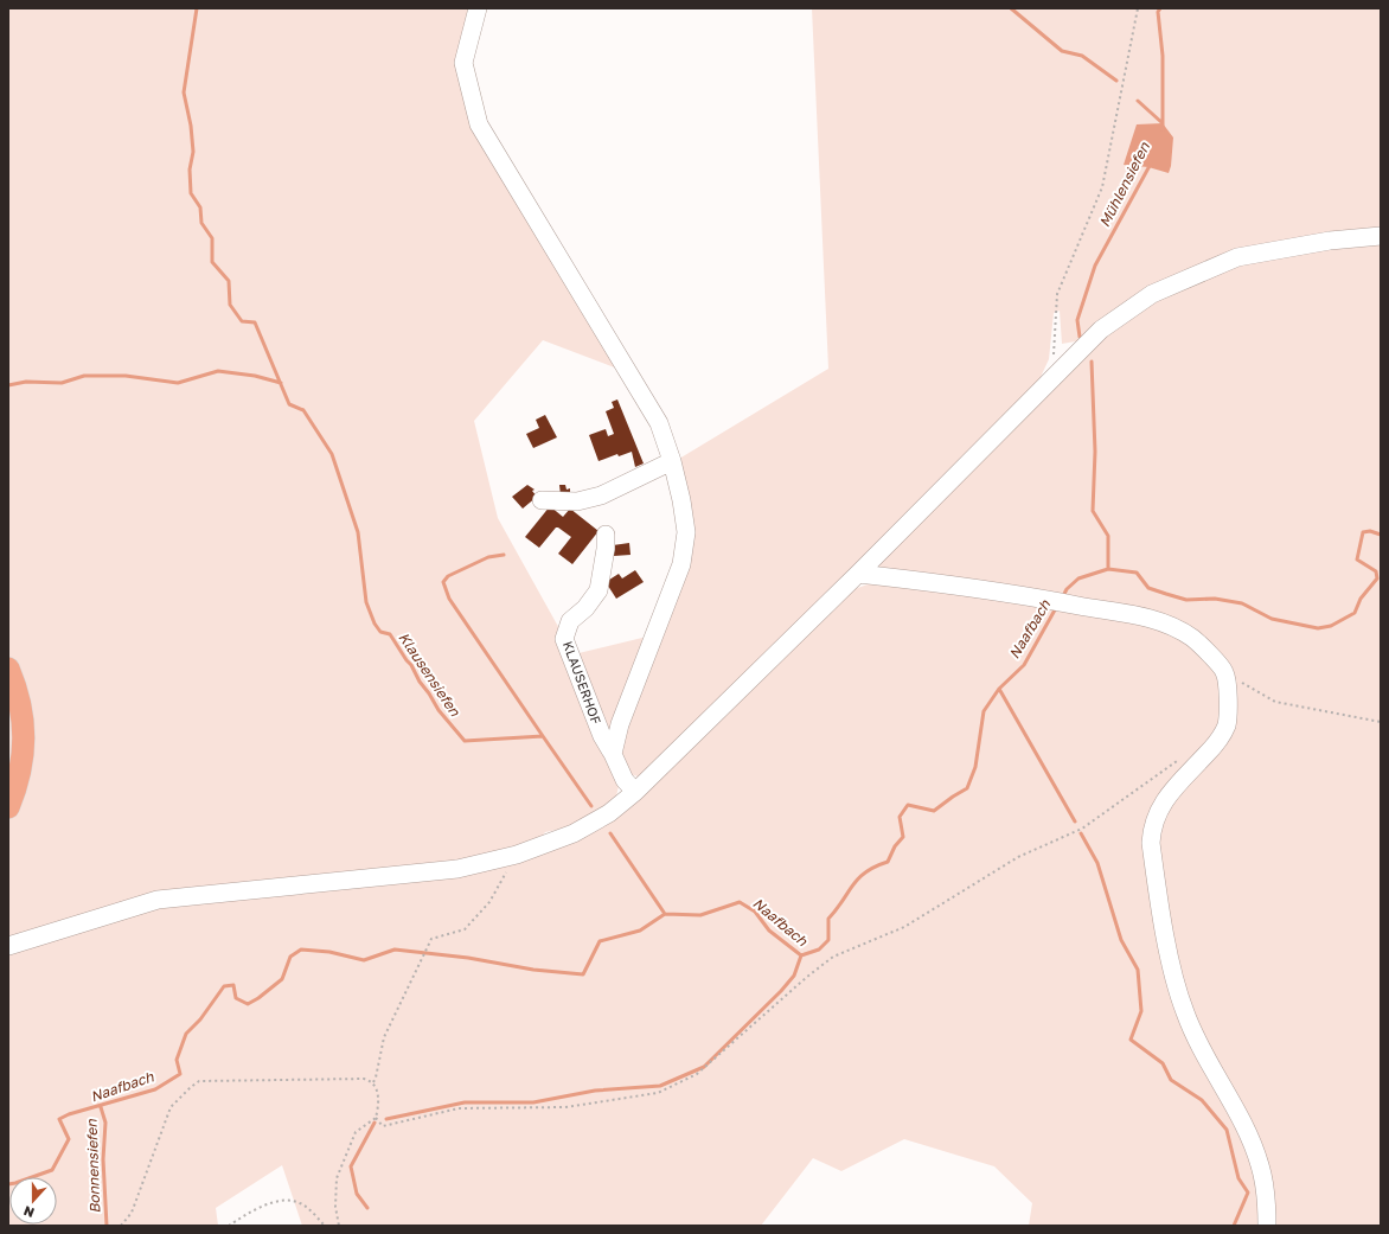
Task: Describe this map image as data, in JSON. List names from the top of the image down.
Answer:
{
  "streets": {
    "street": ["KLAUSERHOF"]
  },
  "water": [
    "Mühlensiefen",
    "Naafbach",
    "Klausensiefen",
    "Bonnensiefen"
  ],
  "north": "bottom"
}
